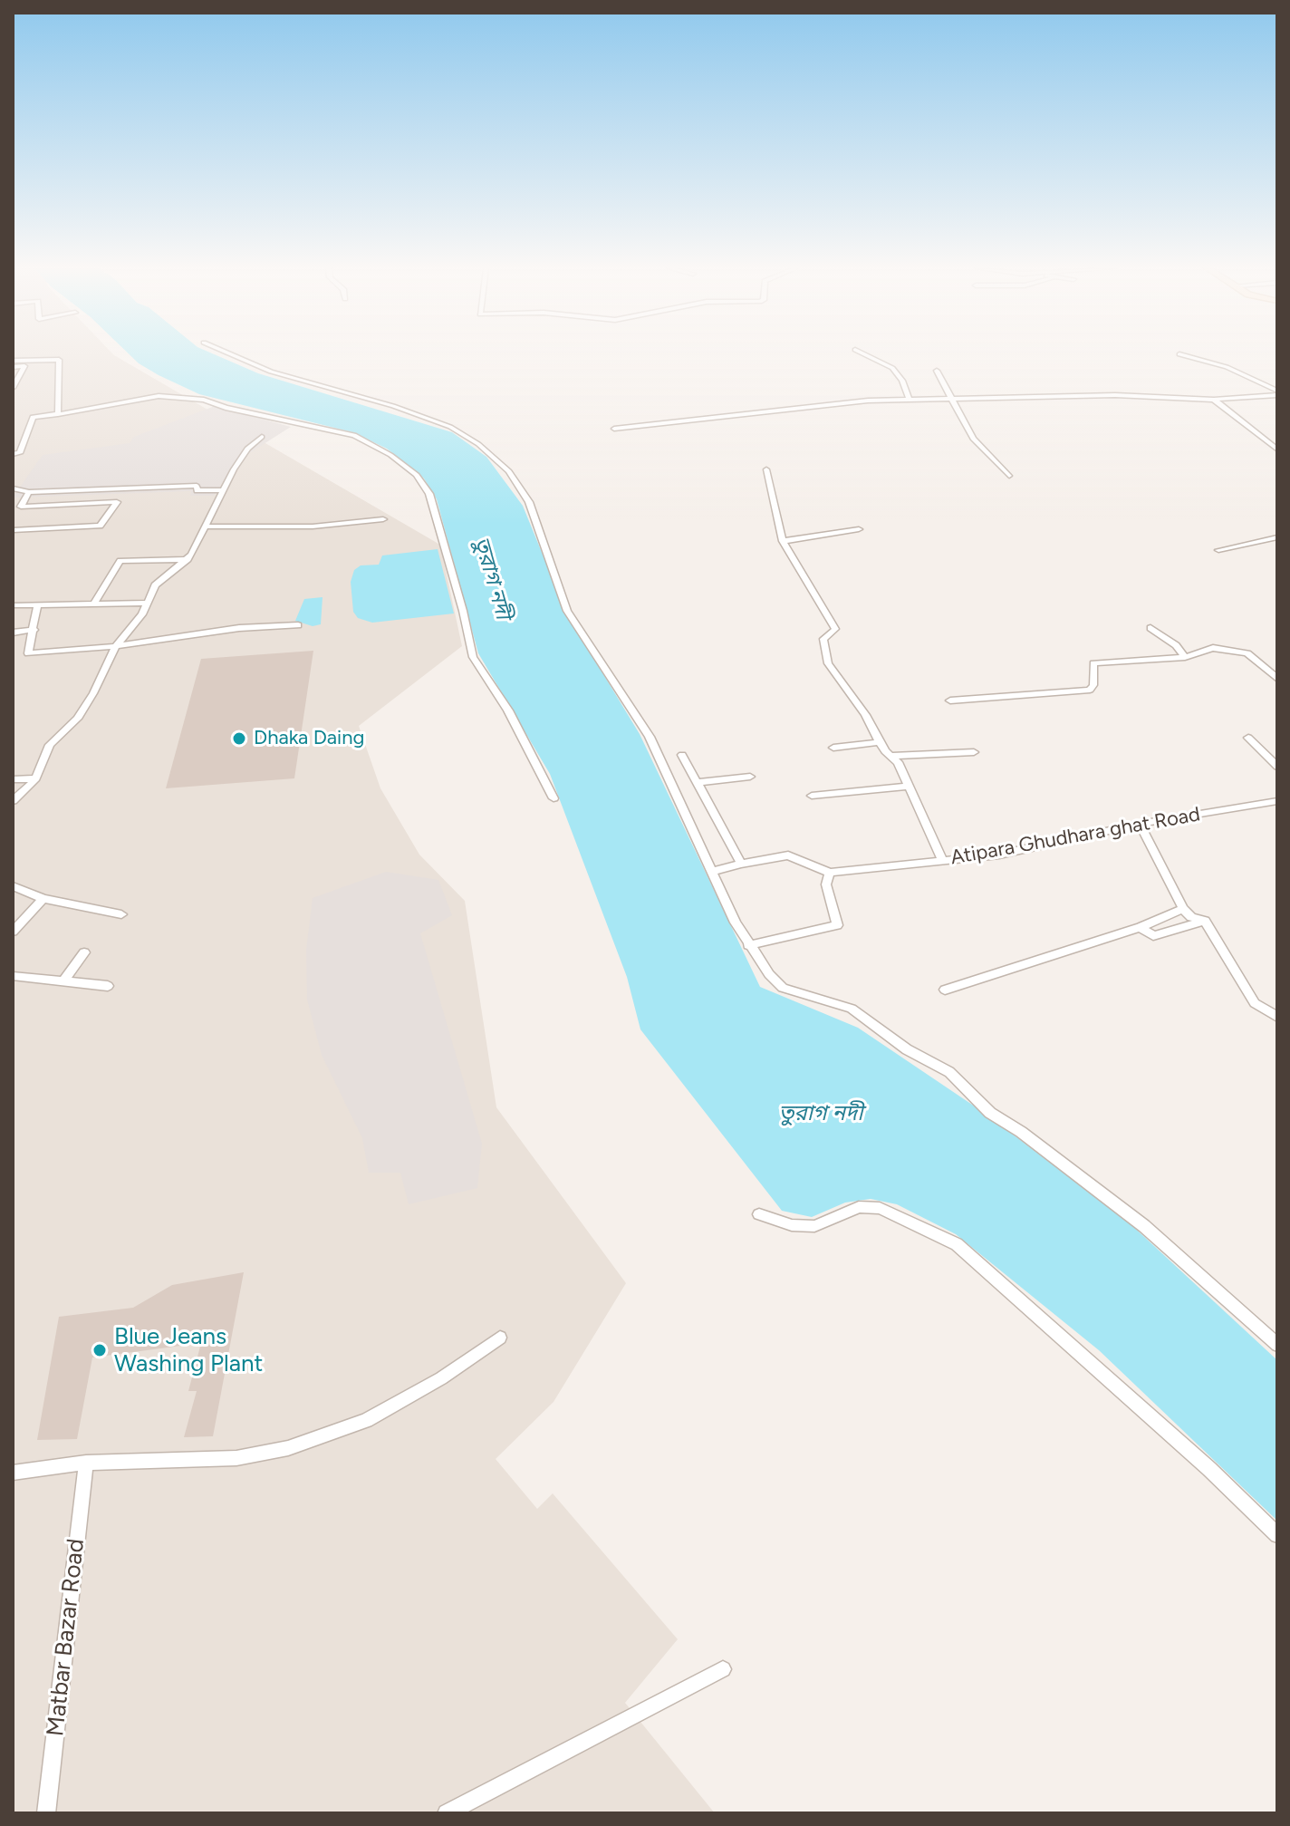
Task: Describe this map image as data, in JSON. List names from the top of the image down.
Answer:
{
  "streets": {
    "street": ["Atipara Ghudhara ghat Road", "Matbar Bazar Road"]
  },
  "water": ["তুরাগ নদী"],
  "places": ["Dhaka Daing", "Blue Jeans Washing Plant"]
}
